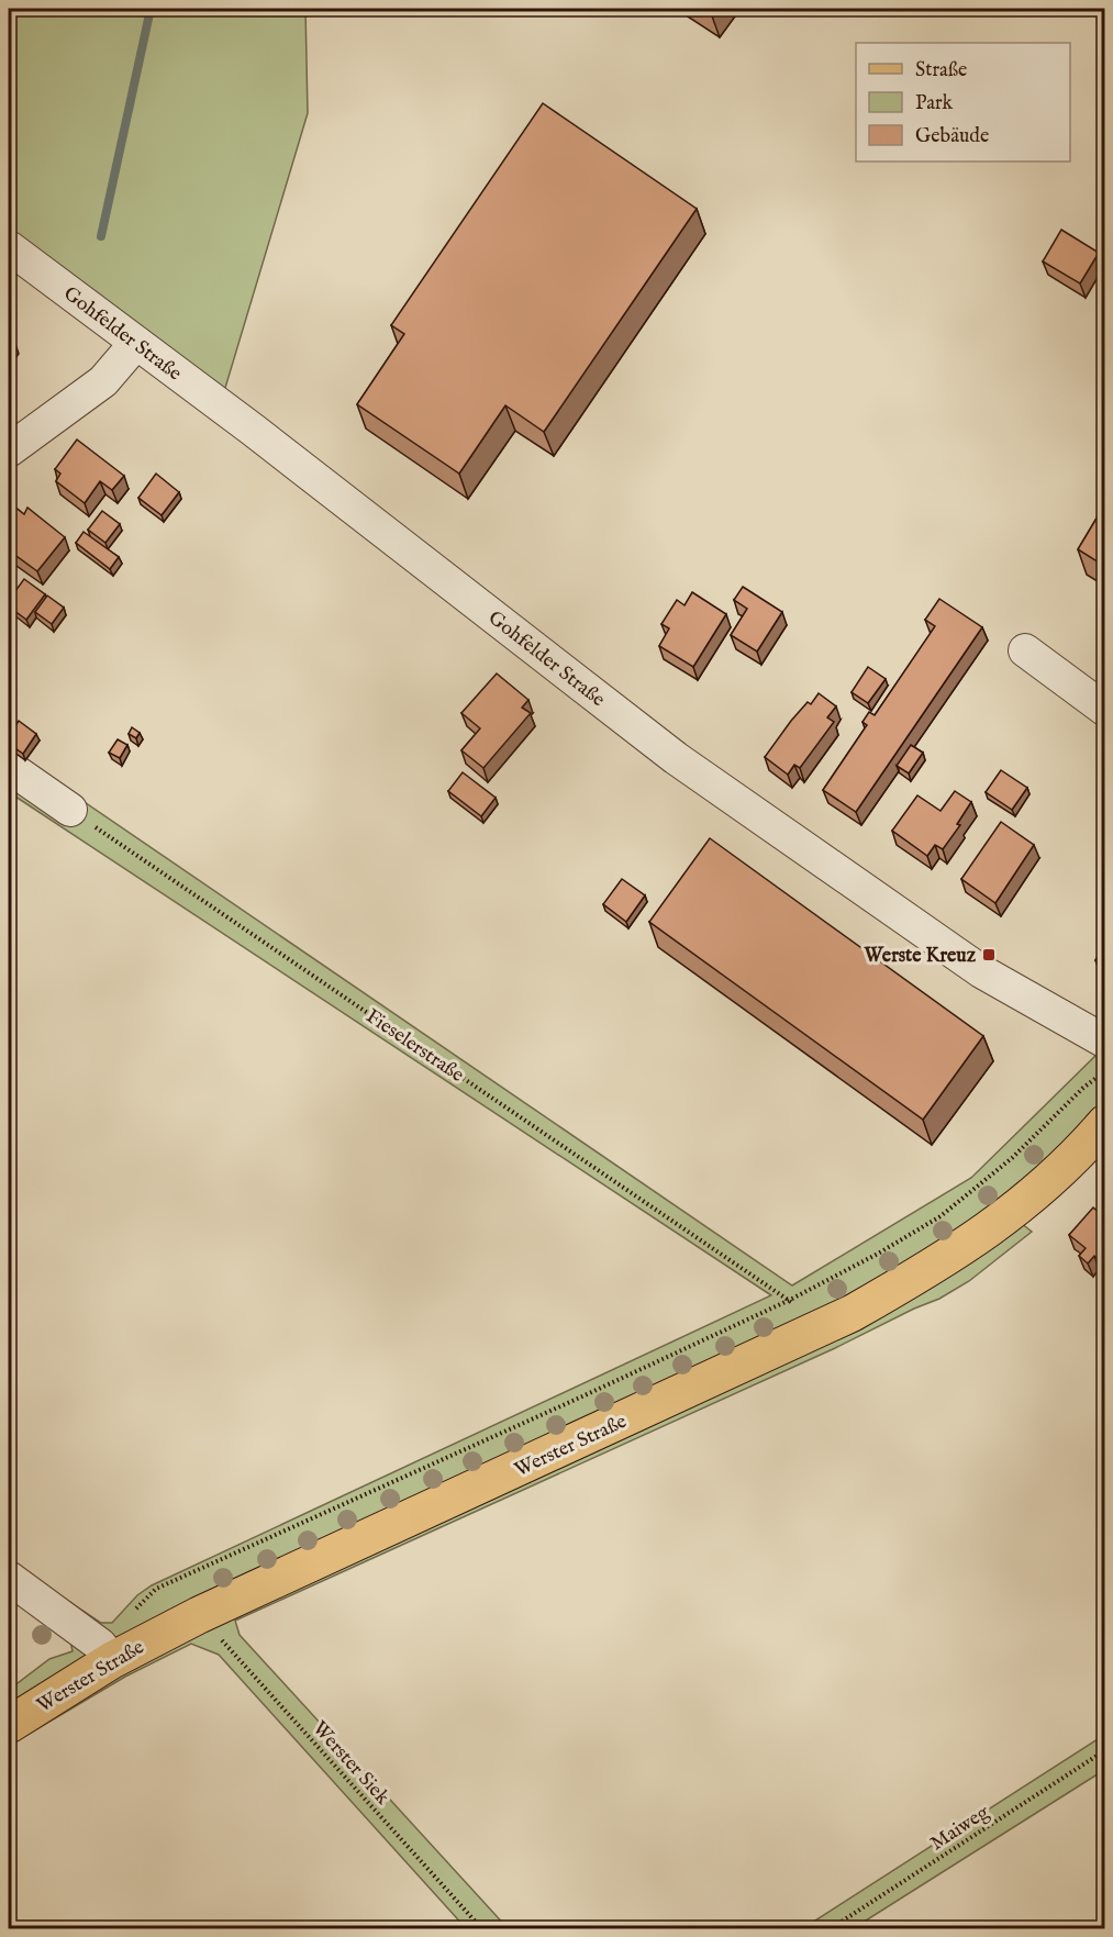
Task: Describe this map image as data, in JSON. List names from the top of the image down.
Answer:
{
  "streets": {
    "main road": ["Werster Straße"],
    "street": ["Gohfelder Straße"],
    "path": ["Fieselerstraße", "Werster Siek", "Maiweg"]
  },
  "crossings": [
    ["Fieselerstraße", "Werster Straße"],
    ["Werster Straße", "Werster Siek"]
  ],
  "places": {
    "transit": ["Werste Kreuz"]
  },
  "legend": ["Straße", "Park", "Gebäude"]
}
